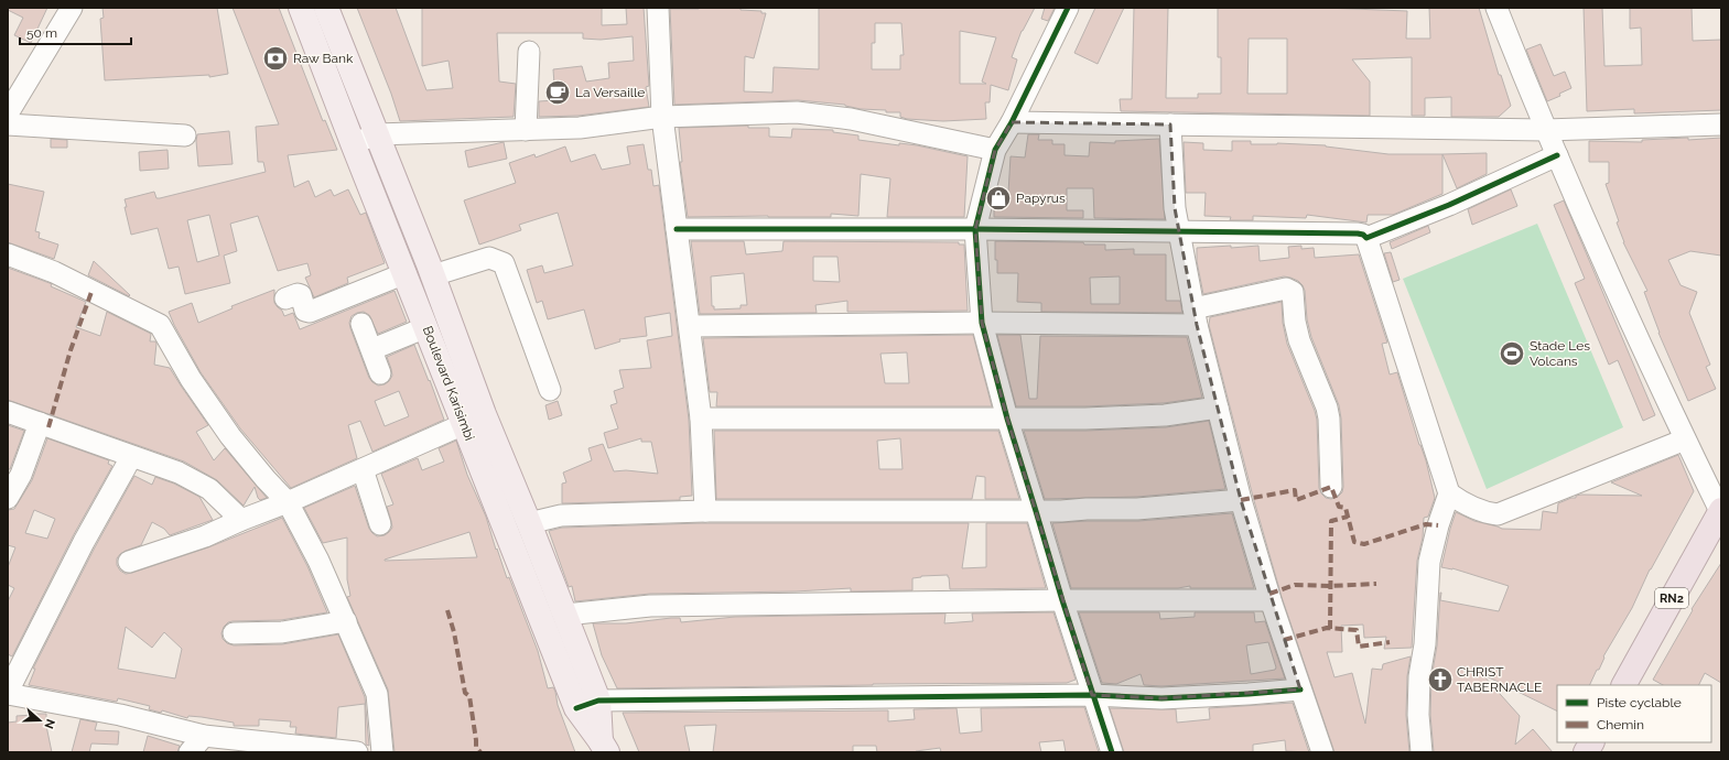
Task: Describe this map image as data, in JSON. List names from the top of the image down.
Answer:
{
  "streets": {
    "highway": ["RN2"],
    "main road": ["Boulevard Karisimbi"]
  },
  "places": {
    "bank": ["Raw Bank"],
    "cafe": ["La Versaille"],
    "shop": ["Papyrus"],
    "sports": ["Stade Les Volcans"],
    "church": ["CHRIST TABERNACLE"]
  },
  "legend": ["Piste cyclable", "Chemin"],
  "scale_bar": "50 m",
  "north": "right"
}
